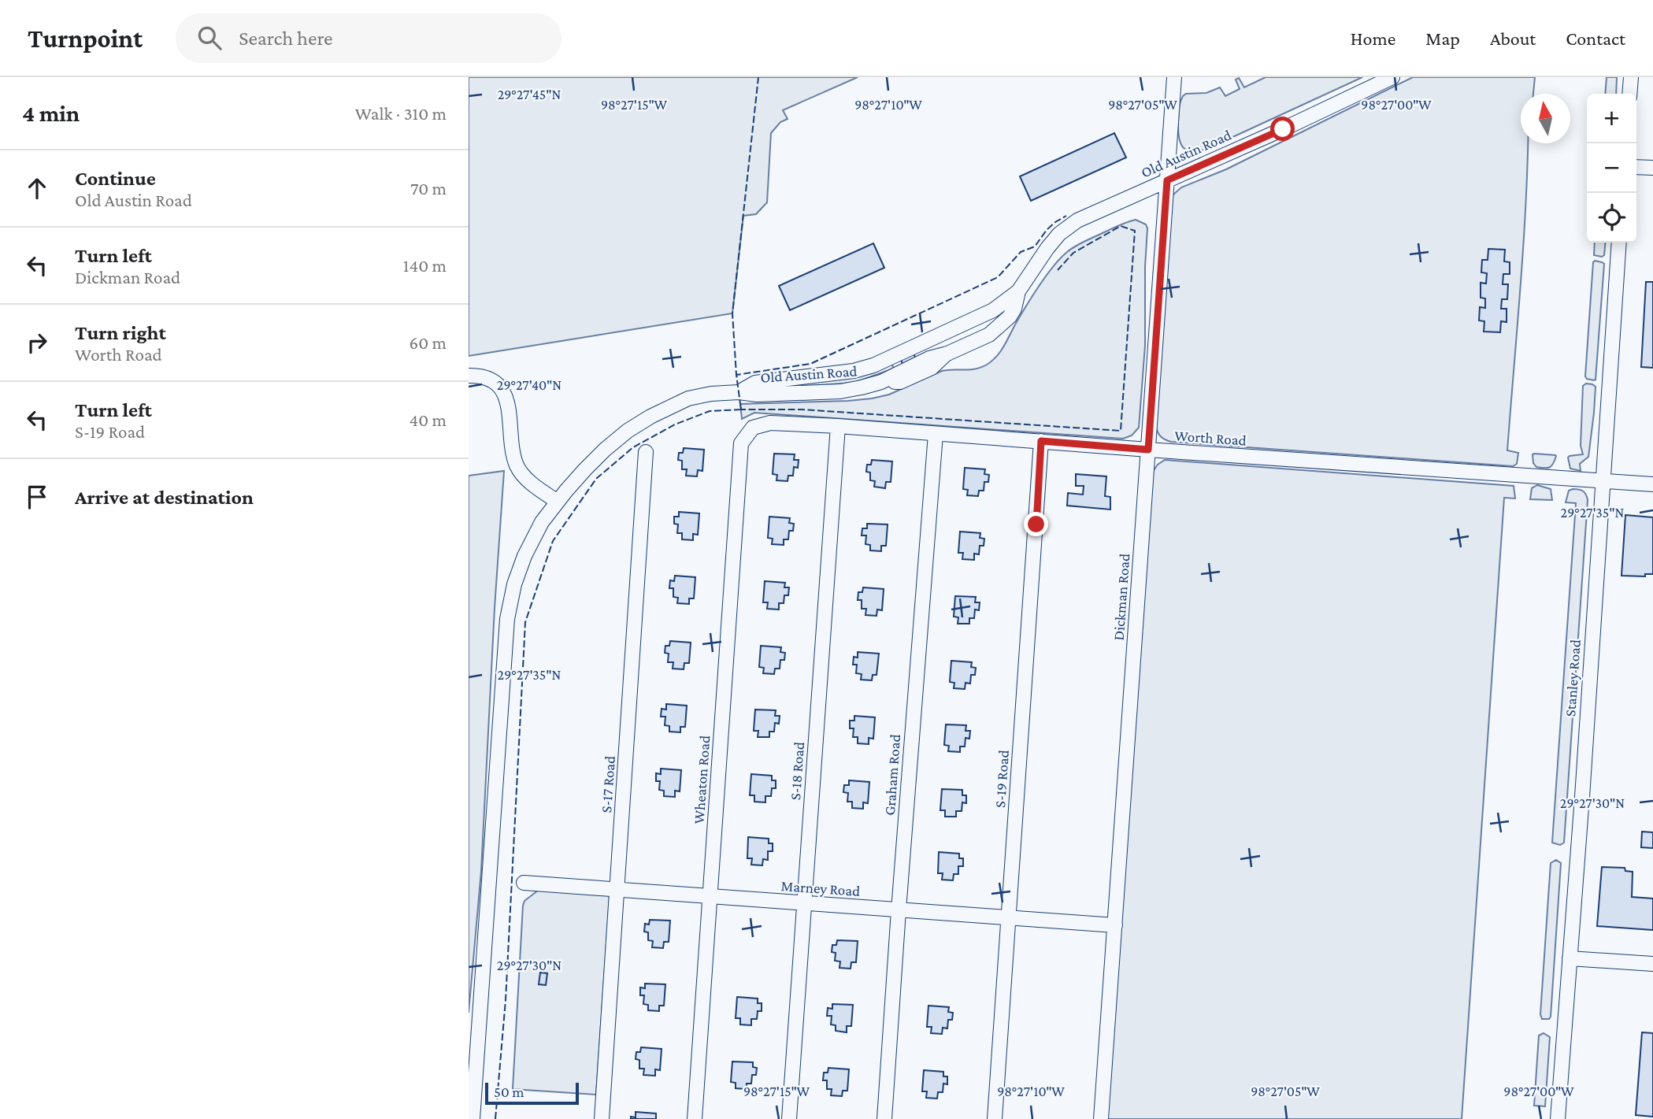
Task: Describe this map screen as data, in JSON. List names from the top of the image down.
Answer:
{
  "streets": {
    "street": [
      "Old Austin Road",
      "Worth Road",
      "Dickman Road",
      "Stanley Road",
      "S-18 Road",
      "Graham Road",
      "S-19 Road",
      "Wheaton Road",
      "S-17 Road",
      "Marney Road"
    ]
  },
  "crossings": [
    ["Old Austin Road", "Dickman Road"],
    ["Worth Road", "Dickman Road"],
    ["Worth Road", "Stanley Road"],
    ["Worth Road", "S-18 Road"],
    ["Worth Road", "Graham Road"],
    ["Worth Road", "S-19 Road"],
    ["Worth Road", "Wheaton Road"],
    ["Dickman Road", "Marney Road"],
    ["S-18 Road", "Marney Road"],
    ["Graham Road", "Marney Road"],
    ["S-19 Road", "Marney Road"],
    ["Wheaton Road", "Marney Road"],
    ["S-17 Road", "Marney Road"]
  ],
  "scale_bar": "50 m",
  "north": "top",
  "page": {
    "header": "Turnpoint",
    "search": "Search here",
    "nav": [
      "Home",
      "Map",
      "About",
      "Contact"
    ],
    "heading": ["4 min", "Walk · 310 m"],
    "map_buttons": ["+", "−"],
    "list": [
      ["Continue", "Old Austin Road", "70 m"],
      ["Turn left", "Dickman Road", "140 m"],
      ["Turn right", "Worth Road", "60 m"],
      ["Turn left", "S-19 Road", "40 m"],
      "Arrive at destination"
    ],
    "scale": "50 m"
  },
  "coordinates": [
    "29°27'45\"N",
    "98°27'15\"W",
    "98°27'10\"W",
    "98°27'05\"W",
    "98°27'00\"W",
    "29°27'40\"N",
    "29°27'35\"N",
    "29°27'30\"N"
  ]
}
